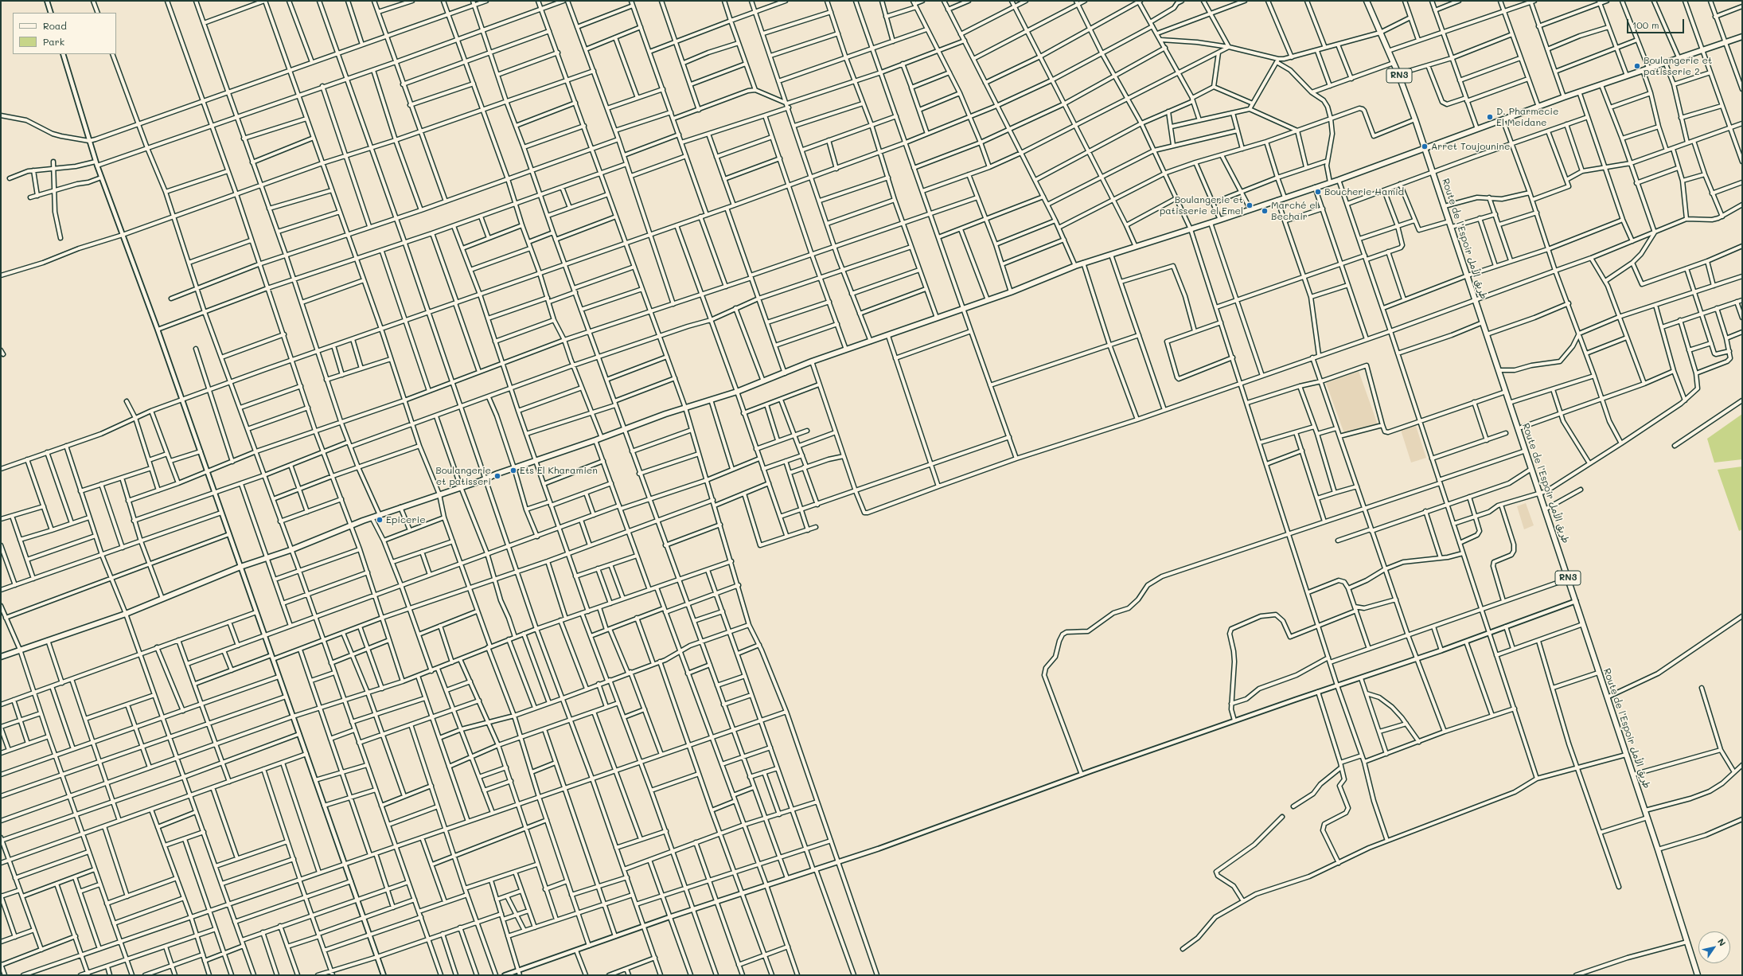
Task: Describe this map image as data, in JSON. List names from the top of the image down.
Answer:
{
  "streets": {
    "main road": ["RN3", "Route de l’Espoir طريق الأمل"]
  },
  "places": [
    "Boulangerie et patisserie 2",
    "D. Pharmecie El Meidane",
    "Arret Toujounine",
    "Boucherie Hamid",
    "Boulangerie et patisserie el Emel",
    "Marché el Bechair",
    "Ets El Kharamien",
    "Boulangerie et patisseri",
    "Epicerie"
  ],
  "legend": ["Road", "Park"],
  "scale_bar": "100 m",
  "north": "top right"
}
